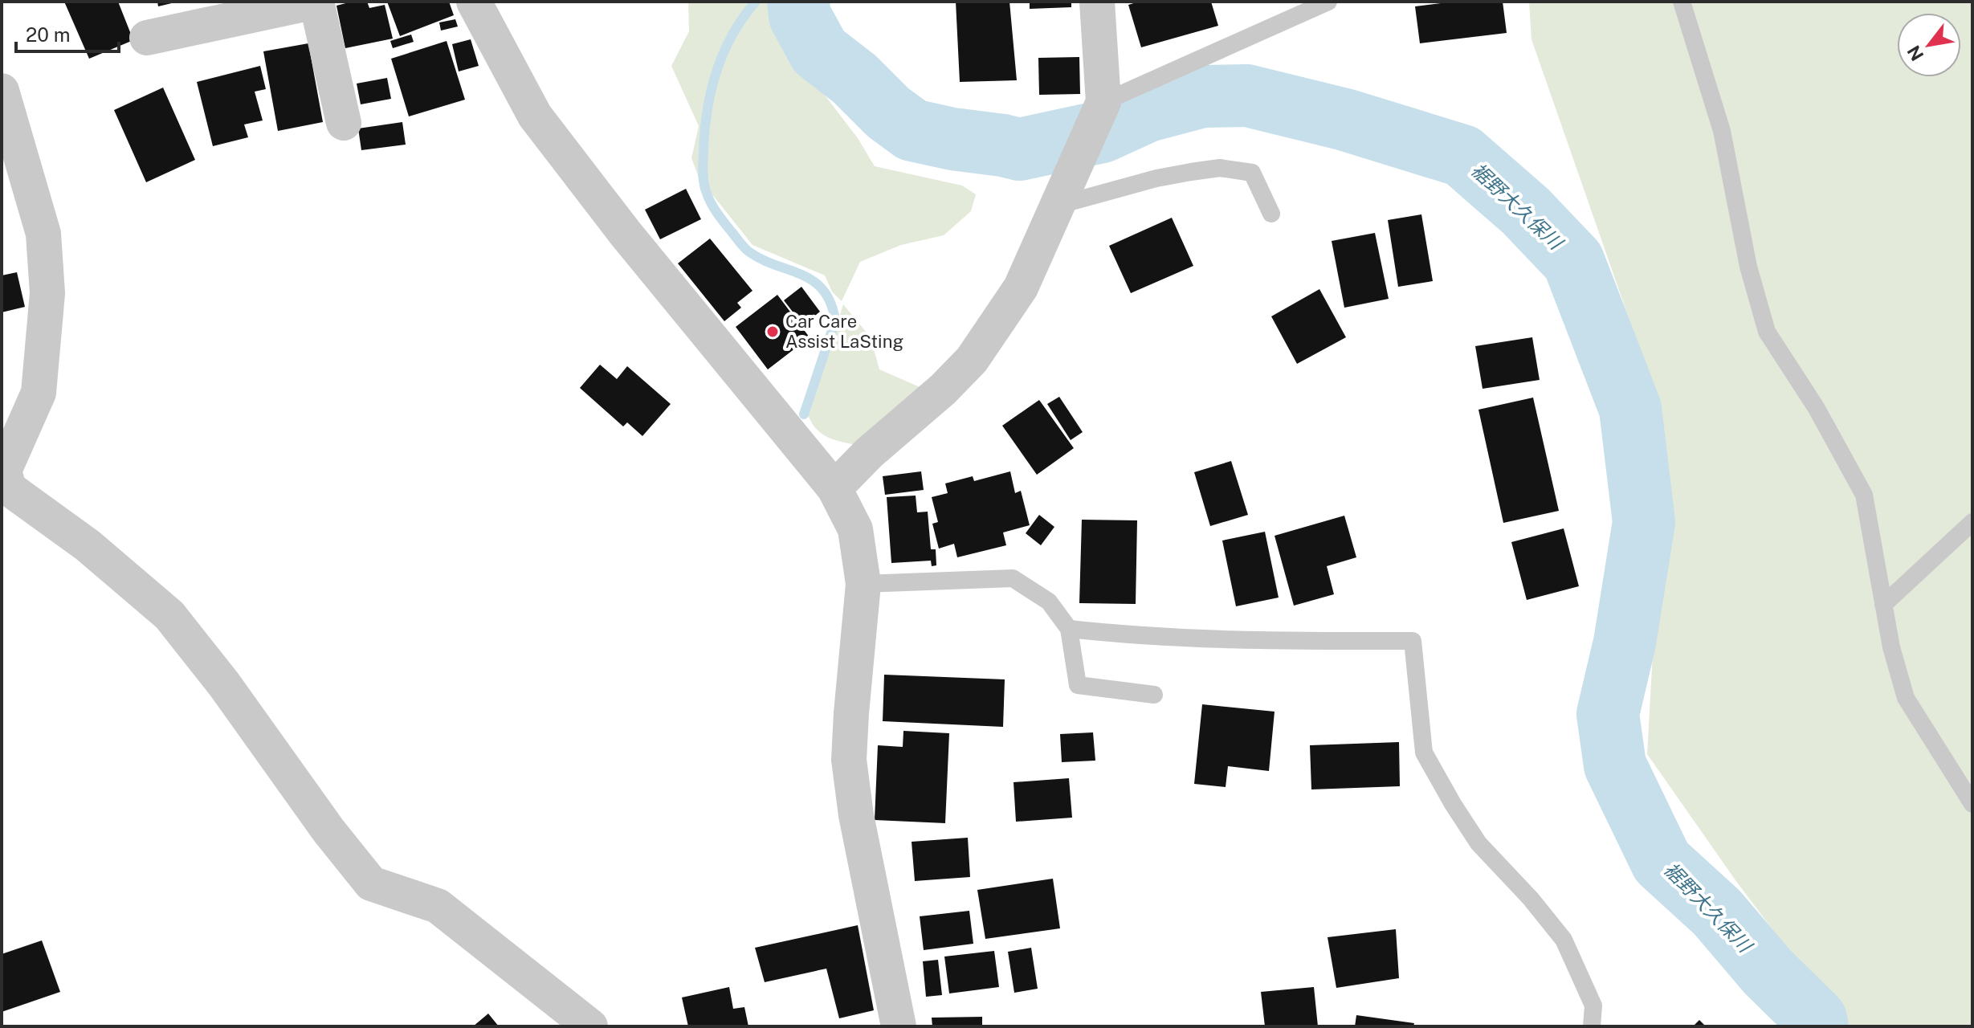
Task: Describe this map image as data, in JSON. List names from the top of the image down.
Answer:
{
  "water": ["裾野大久保川"],
  "places": ["Car Care Assist LaSting"],
  "scale_bar": "20 m",
  "north": "bottom left"
}
